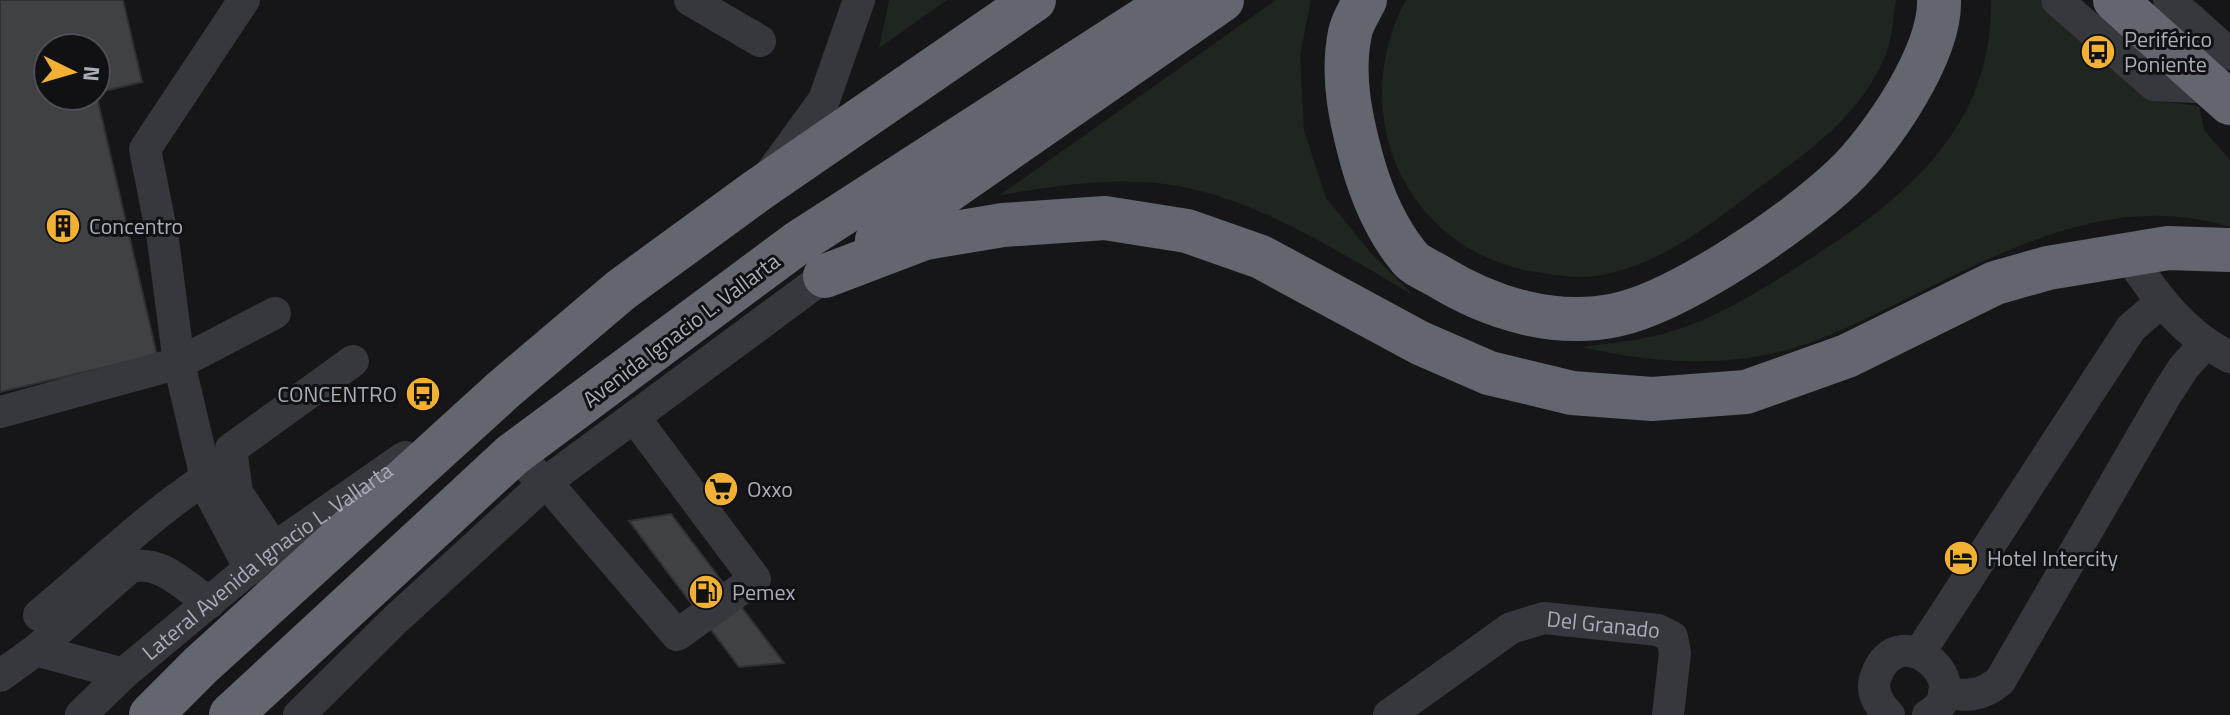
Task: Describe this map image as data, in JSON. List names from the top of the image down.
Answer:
{
  "streets": {
    "highway": ["Avenida Ignacio L. Vallarta"],
    "street": ["Lateral Avenida Ignacio L. Vallarta", "Del Granado"]
  },
  "places": {
    "bus stop": ["Periférico Poniente", "CONCENTRO"],
    "building": ["Concentro"],
    "supermarket": ["Oxxo"],
    "hotel": ["Hotel Intercity"],
    "fuel station": ["Pemex"]
  },
  "north": "right"
}
